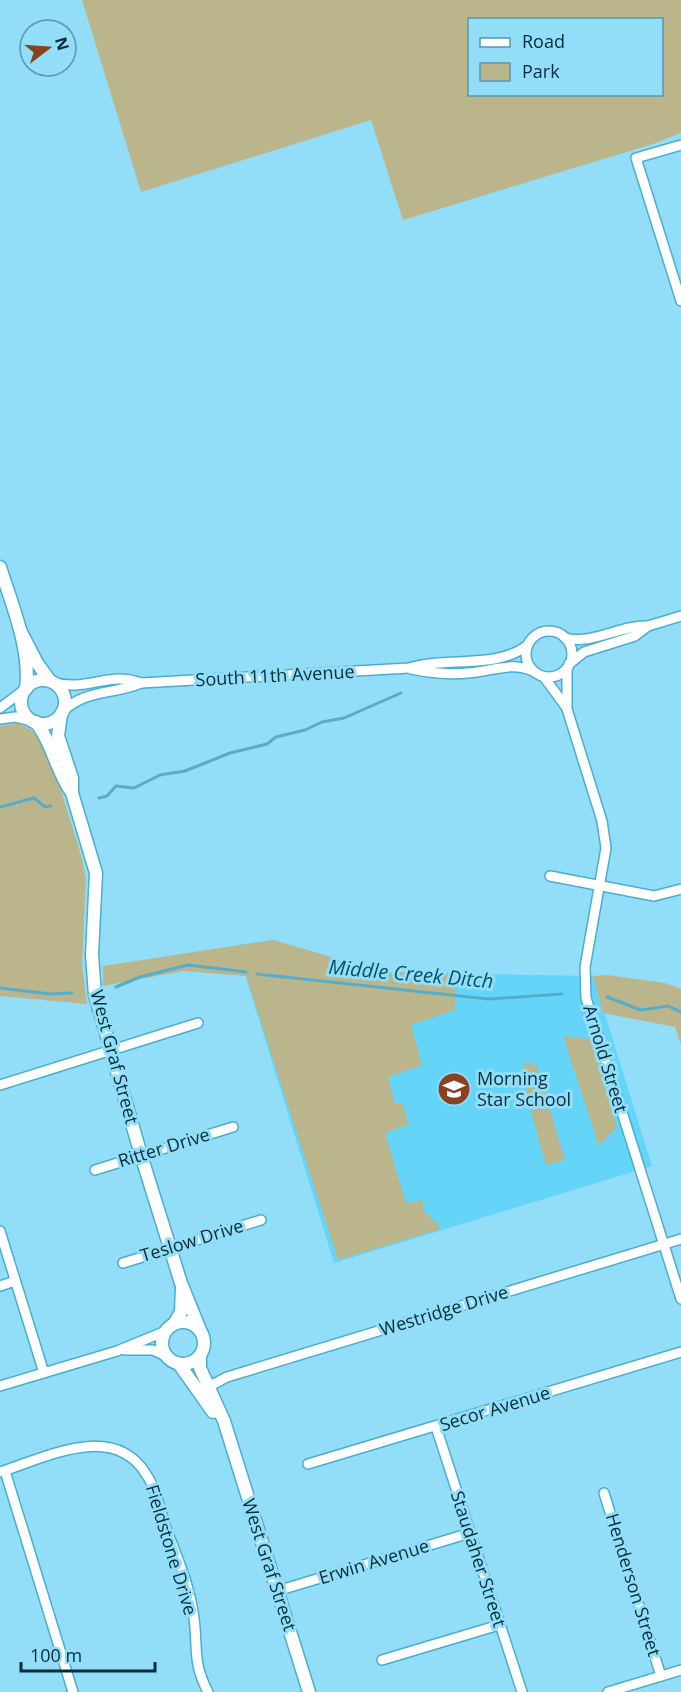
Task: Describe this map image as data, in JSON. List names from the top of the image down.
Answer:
{
  "streets": {
    "main road": ["West Graf Street"],
    "street": [
      "South 11th Avenue",
      "Arnold Street",
      "Ritter Drive",
      "Teslow Drive",
      "Westridge Drive",
      "Secor Avenue",
      "Fieldstone Drive",
      "Staudaher Street",
      "Erwin Avenue",
      "Henderson Street"
    ]
  },
  "crossings": [
    ["South 11th Avenue", "West Graf Street"],
    ["South 11th Avenue", "Arnold Street"],
    ["West Graf Street", "Ritter Drive"],
    ["West Graf Street", "Teslow Drive"],
    ["West Graf Street", "Westridge Drive"],
    ["West Graf Street", "Erwin Avenue"],
    ["Arnold Street", "Westridge Drive"],
    ["Secor Avenue", "Staudaher Street"],
    ["Staudaher Street", "Erwin Avenue"]
  ],
  "water": ["Middle Creek Ditch"],
  "places": {
    "school or university": ["Morning Star School"]
  },
  "legend": ["Road", "Park"],
  "scale_bar": "100 m",
  "north": "right"
}
